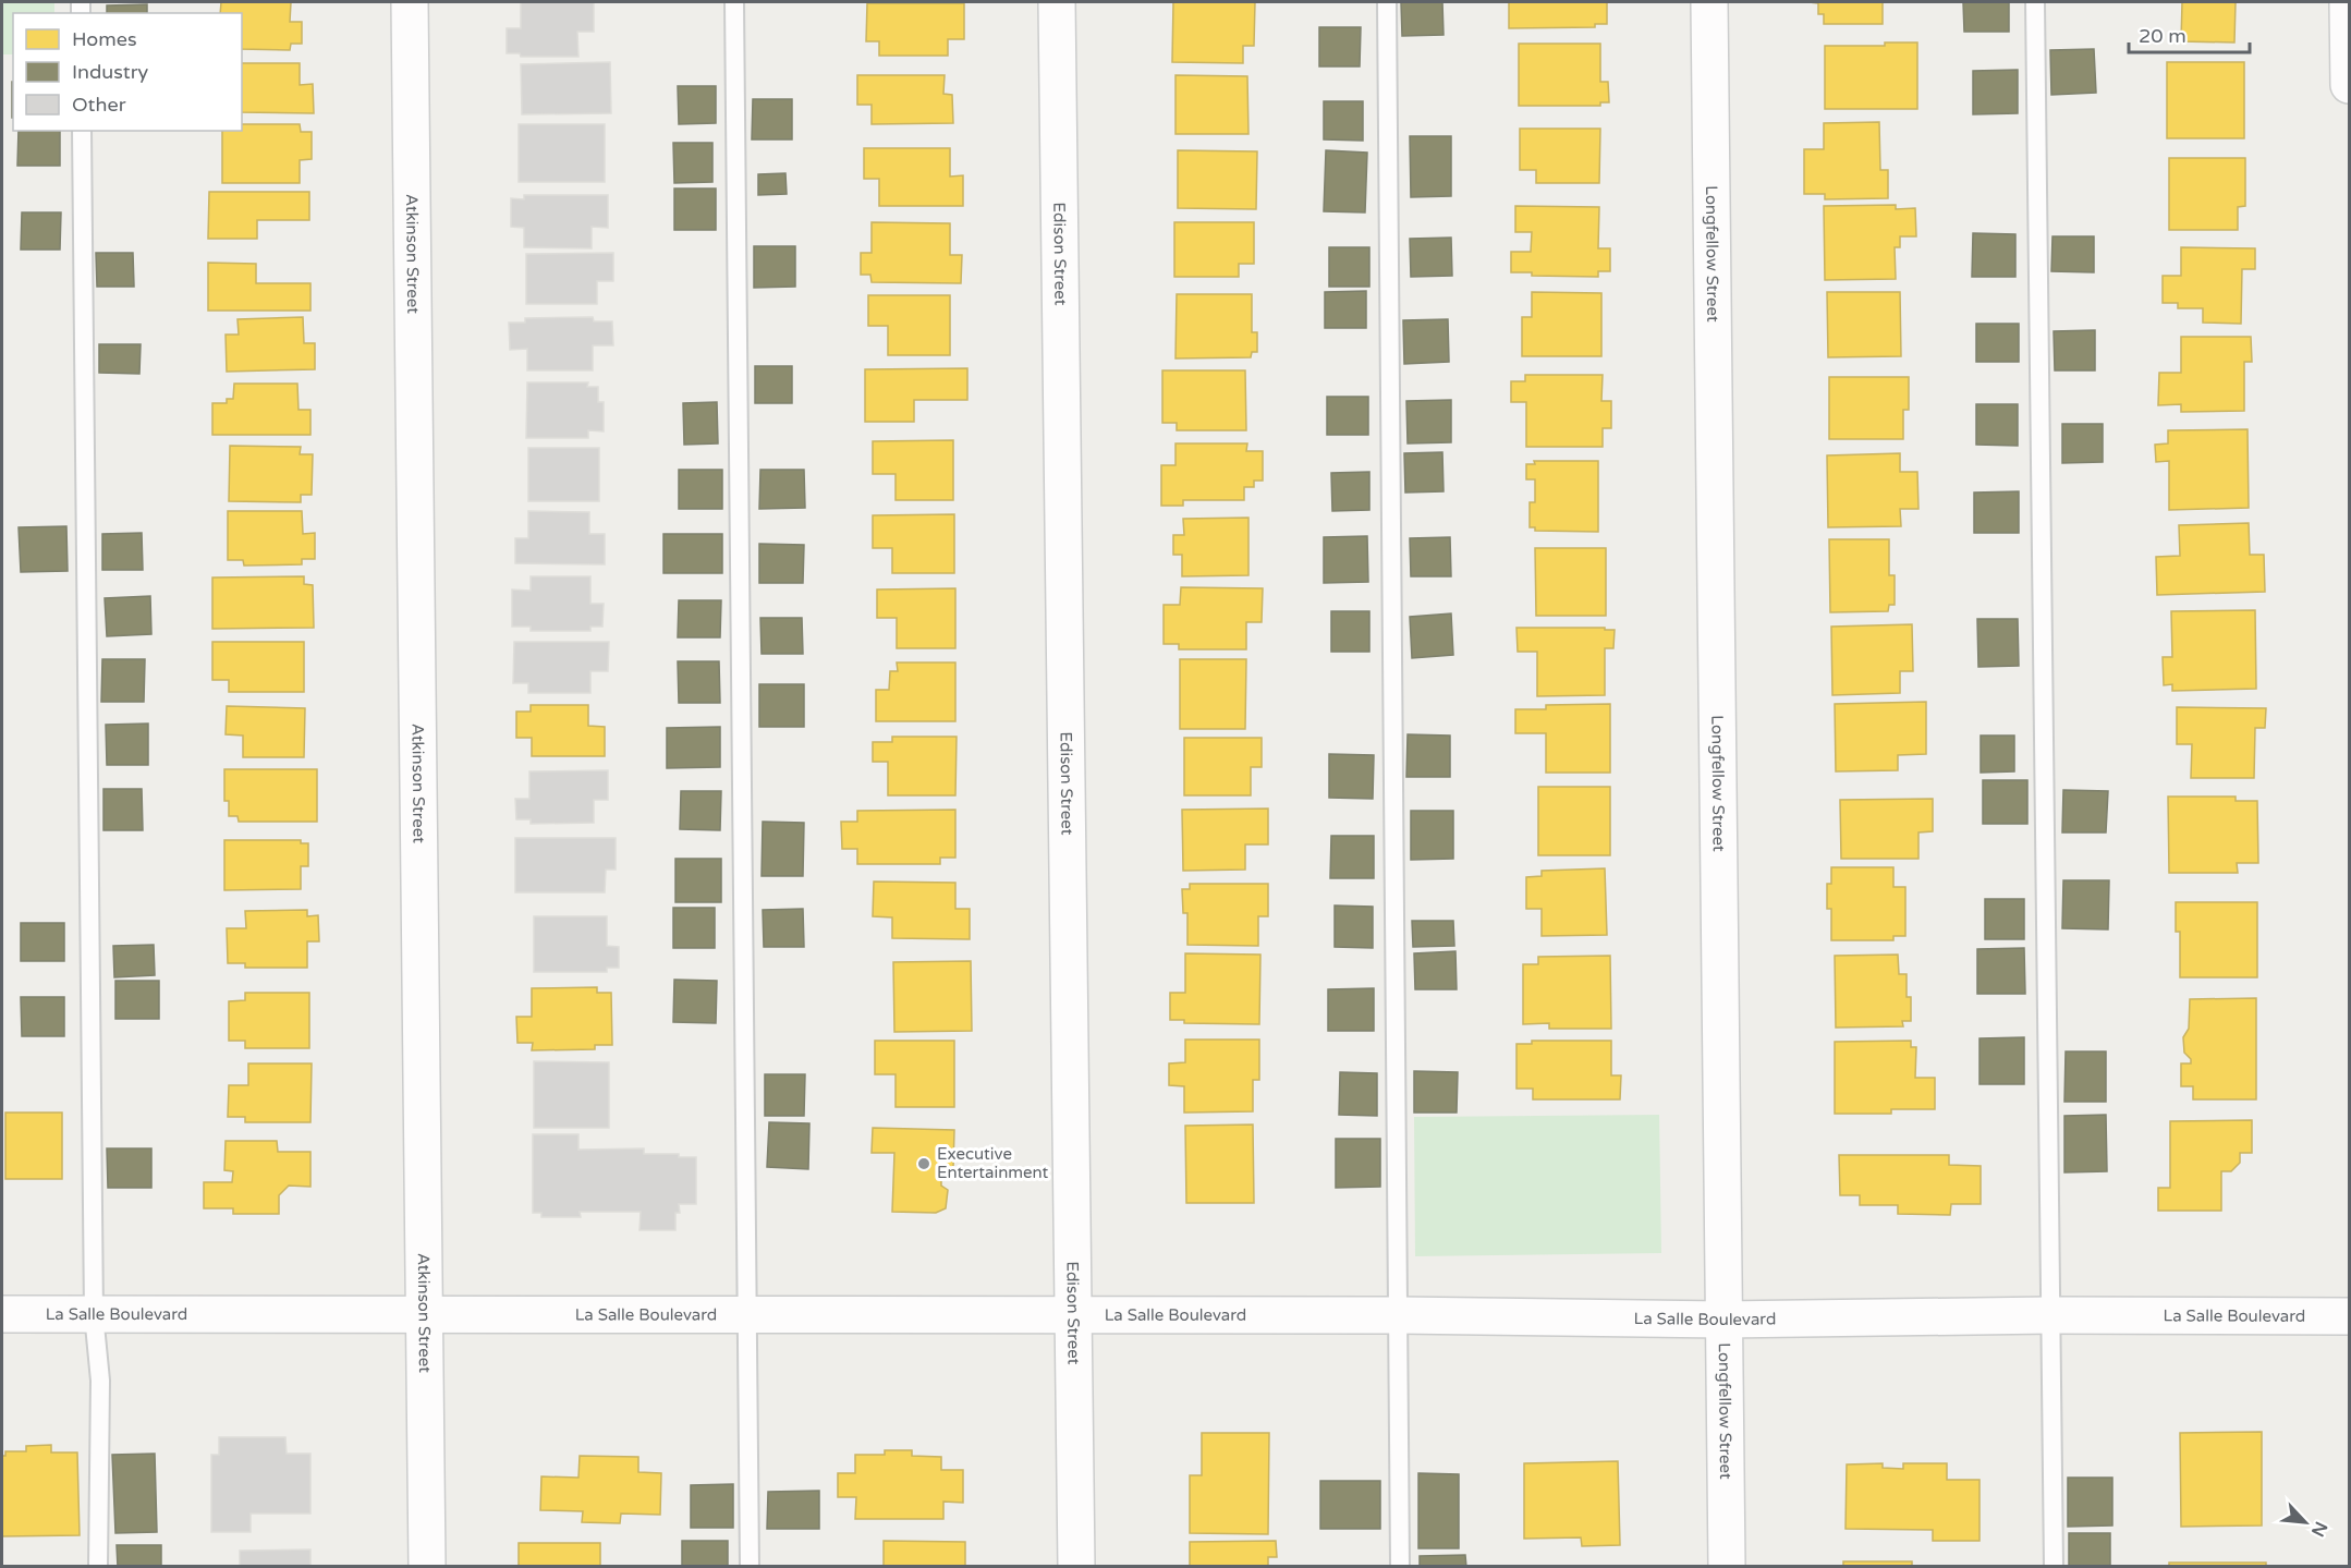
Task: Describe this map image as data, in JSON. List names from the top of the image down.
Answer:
{
  "streets": {
    "street": [
      "Atkinson Street",
      "Edison Street",
      "Longfellow Street",
      "La Salle Boulevard"
    ]
  },
  "crossings": [
    ["Atkinson Street", "La Salle Boulevard"],
    ["Edison Street", "La Salle Boulevard"],
    ["Longfellow Street", "La Salle Boulevard"]
  ],
  "places": ["Executive Entertainment"],
  "legend": ["Homes", "Industry", "Other"],
  "scale_bar": "20 m",
  "north": "bottom right"
}
